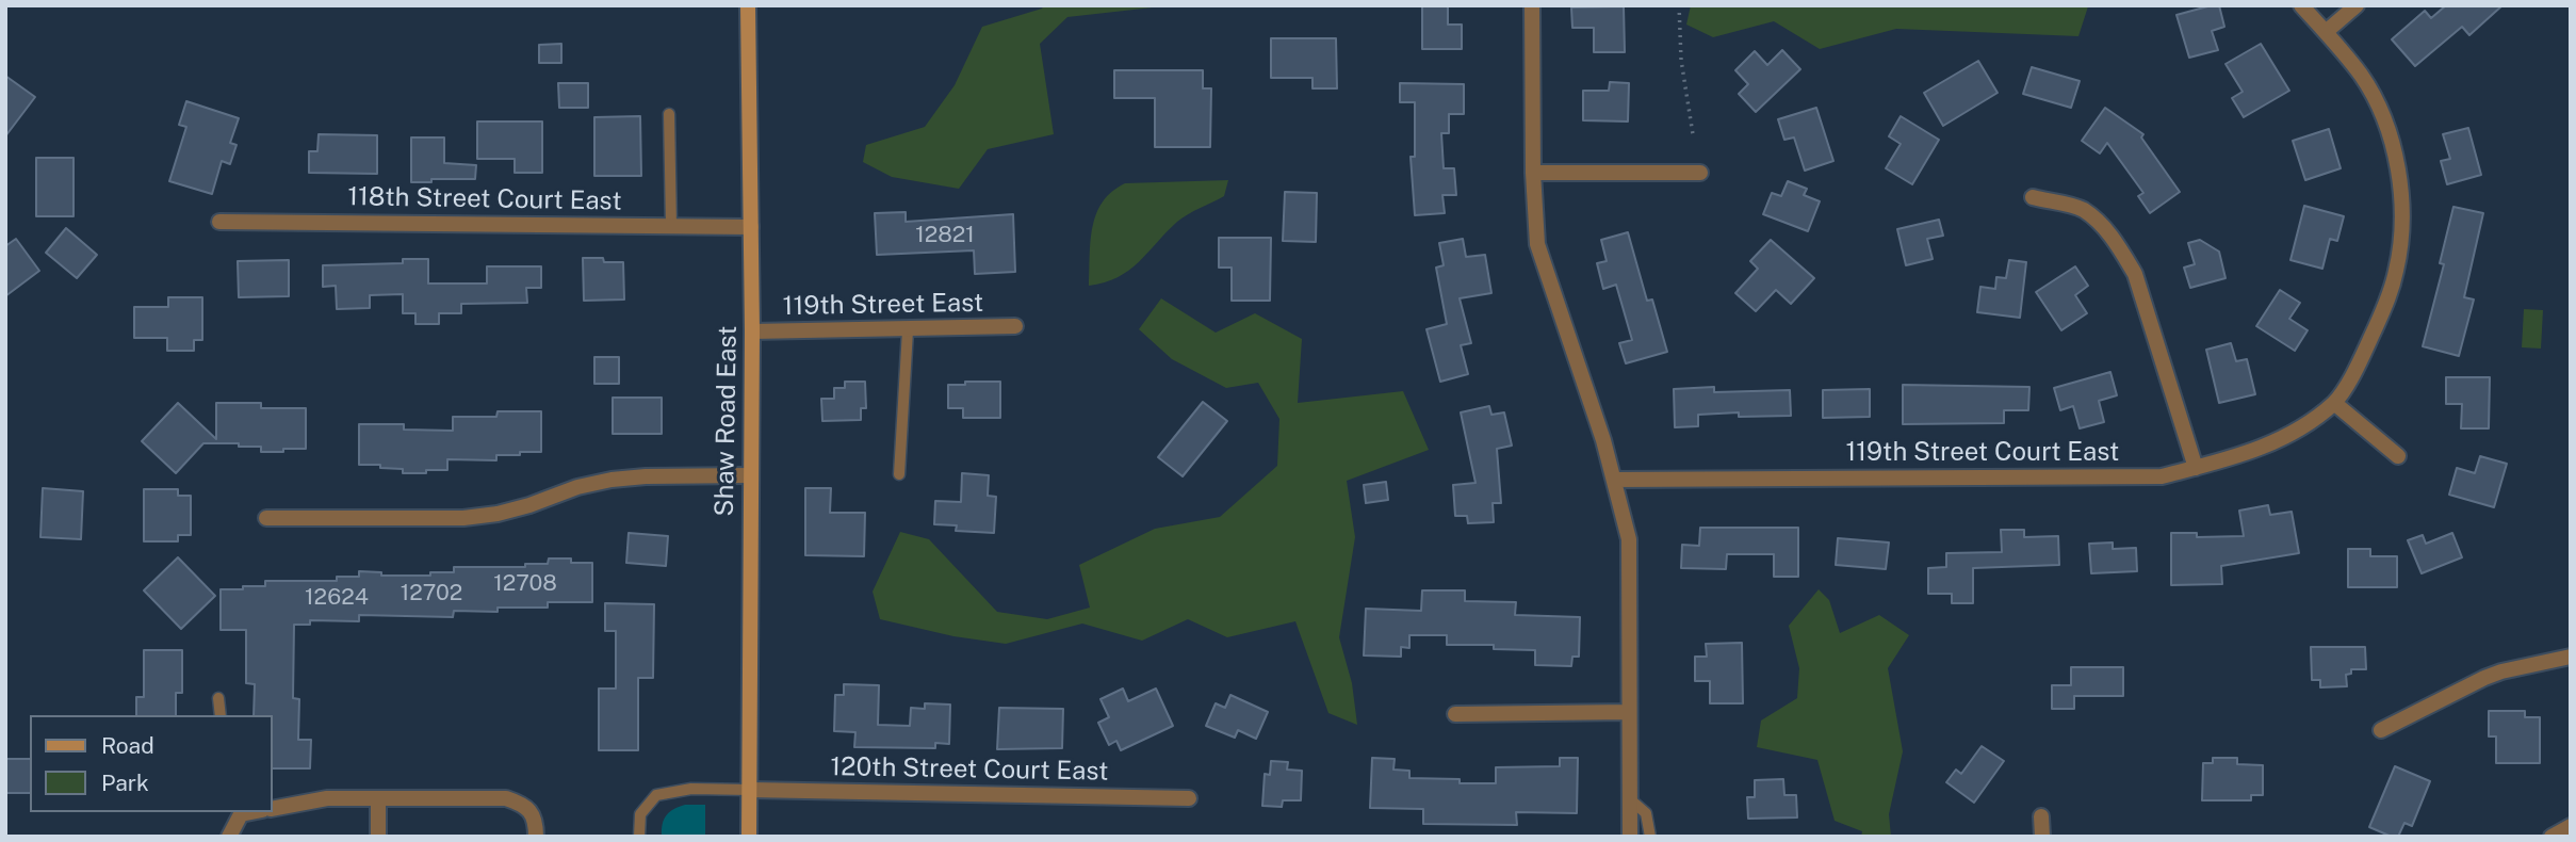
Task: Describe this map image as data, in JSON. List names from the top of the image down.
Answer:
{
  "streets": {
    "main road": ["Shaw Road East"],
    "street": [
      "118th Street Court East",
      "119th Street East",
      "119th Street Court East",
      "120th Street Court East"
    ]
  },
  "crossings": [
    ["118th Street Court East", "Shaw Road East"],
    ["119th Street East", "Shaw Road East"],
    ["Shaw Road East", "120th Street Court East"]
  ],
  "house_numbers": [
    "12821",
    "12708",
    "12702",
    "12624"
  ],
  "legend": ["Road", "Park"]
}
